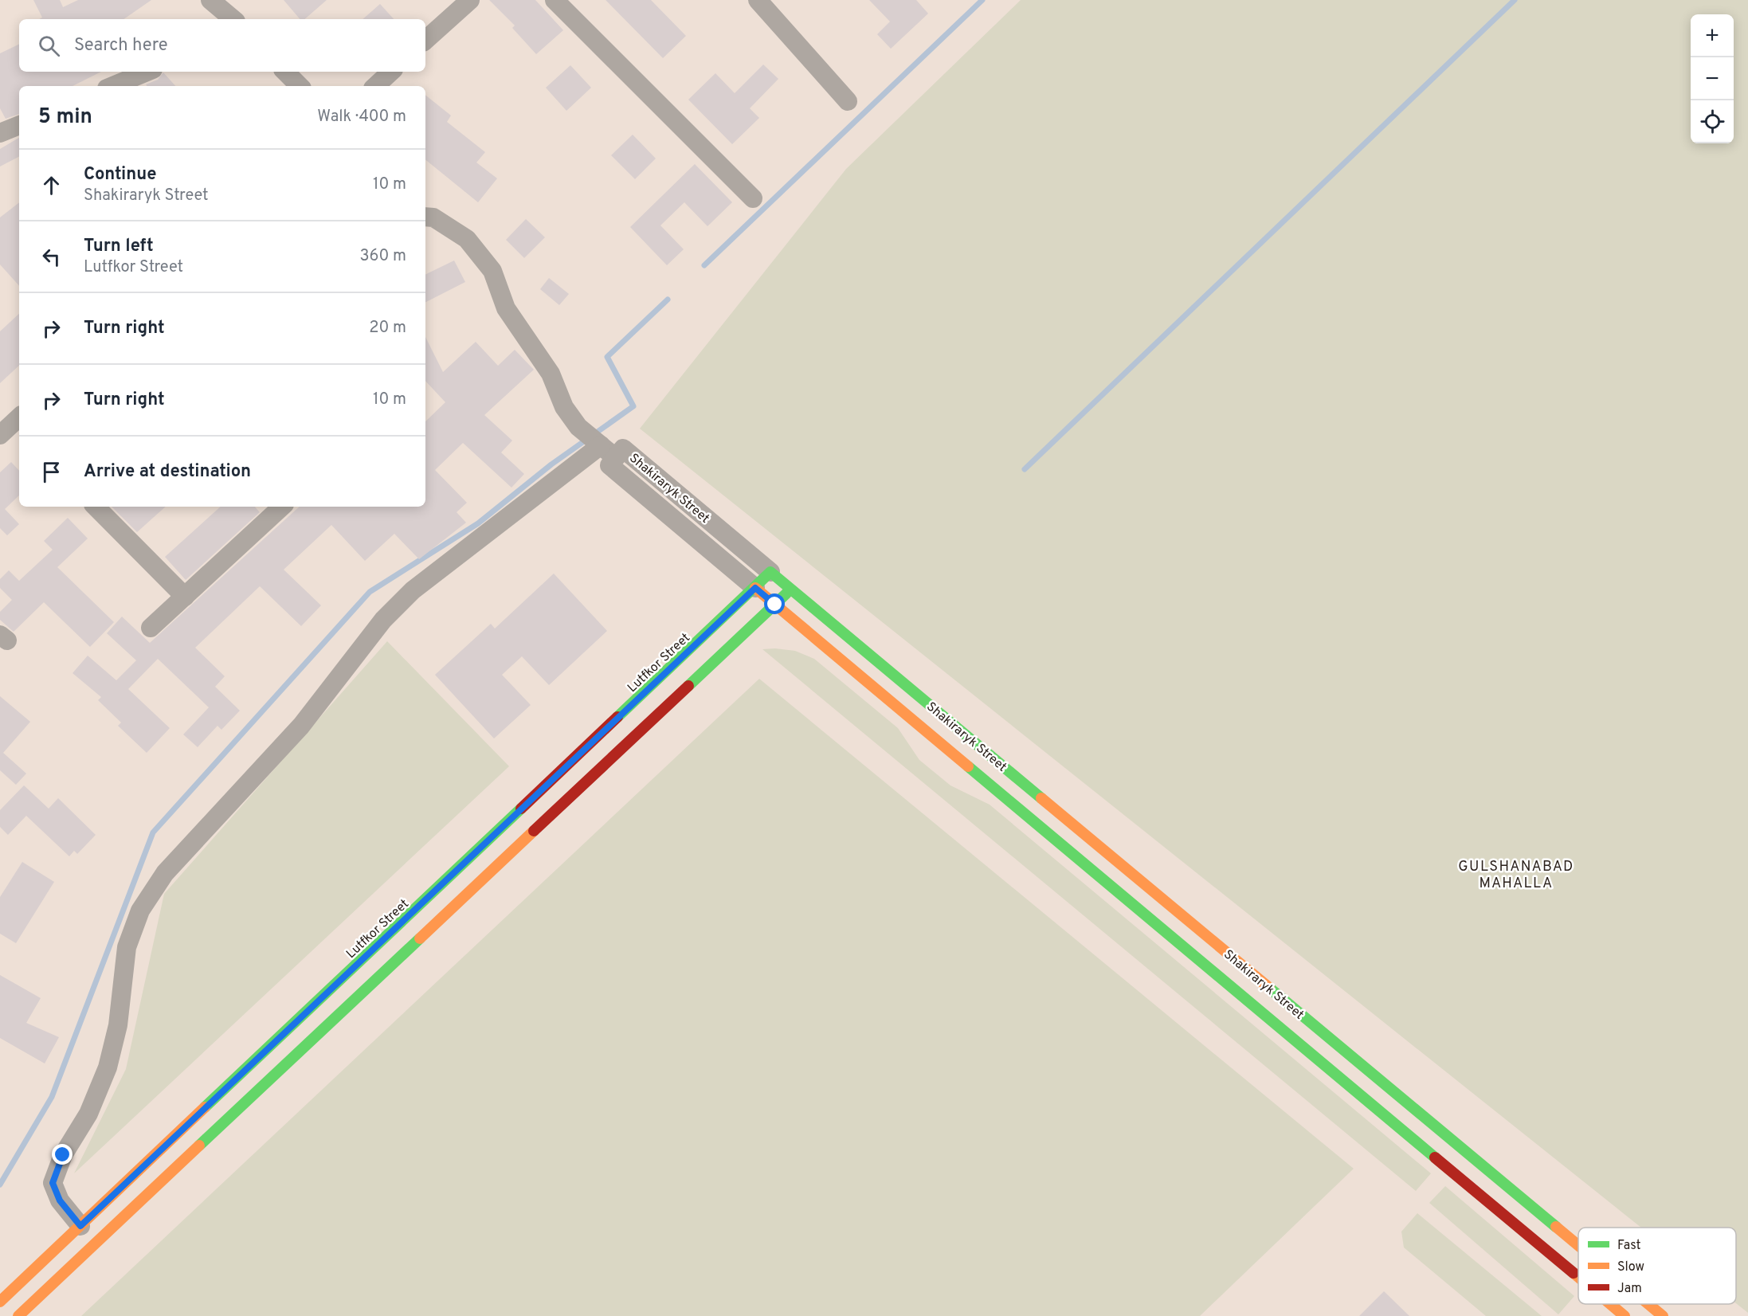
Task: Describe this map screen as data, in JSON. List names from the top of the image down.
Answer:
{
  "streets": {
    "main road": ["Shakiraryk Street", "Lutfkor Street"]
  },
  "crossings": [
    ["Shakiraryk Street", "Lutfkor Street"]
  ],
  "districts": ["GULSHANABAD MAHALLA"],
  "legend": ["Fast", "Slow", "Jam"],
  "page": {
    "map_buttons": ["+", "−"],
    "search": "Search here",
    "heading": ["5 min", "Walk · 400 m"],
    "list": [
      ["Continue", "Shakiraryk Street", "10 m"],
      ["Turn left", "Lutfkor Street", "360 m"],
      ["Turn right", "20 m"],
      ["Turn right", "10 m"],
      "Arrive at destination"
    ]
  }
}
